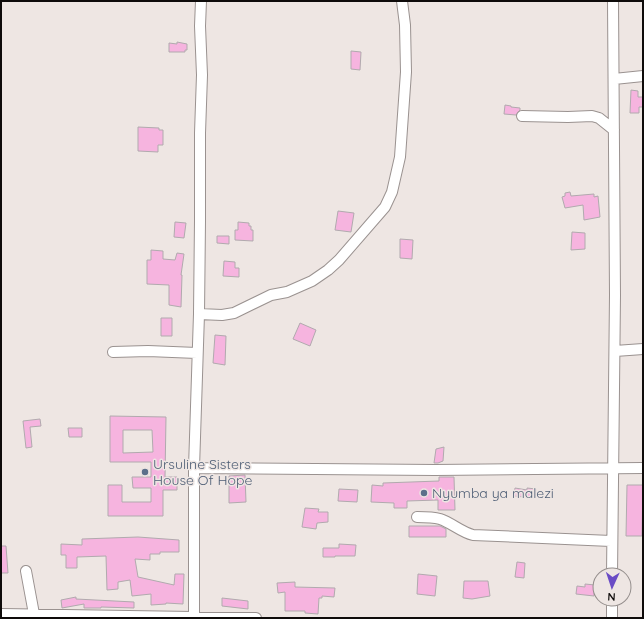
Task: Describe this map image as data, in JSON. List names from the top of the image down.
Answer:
{
  "places": ["Ursuline Sisters House Of Hope", "Nyumba ya malezi"],
  "north": "bottom"
}
